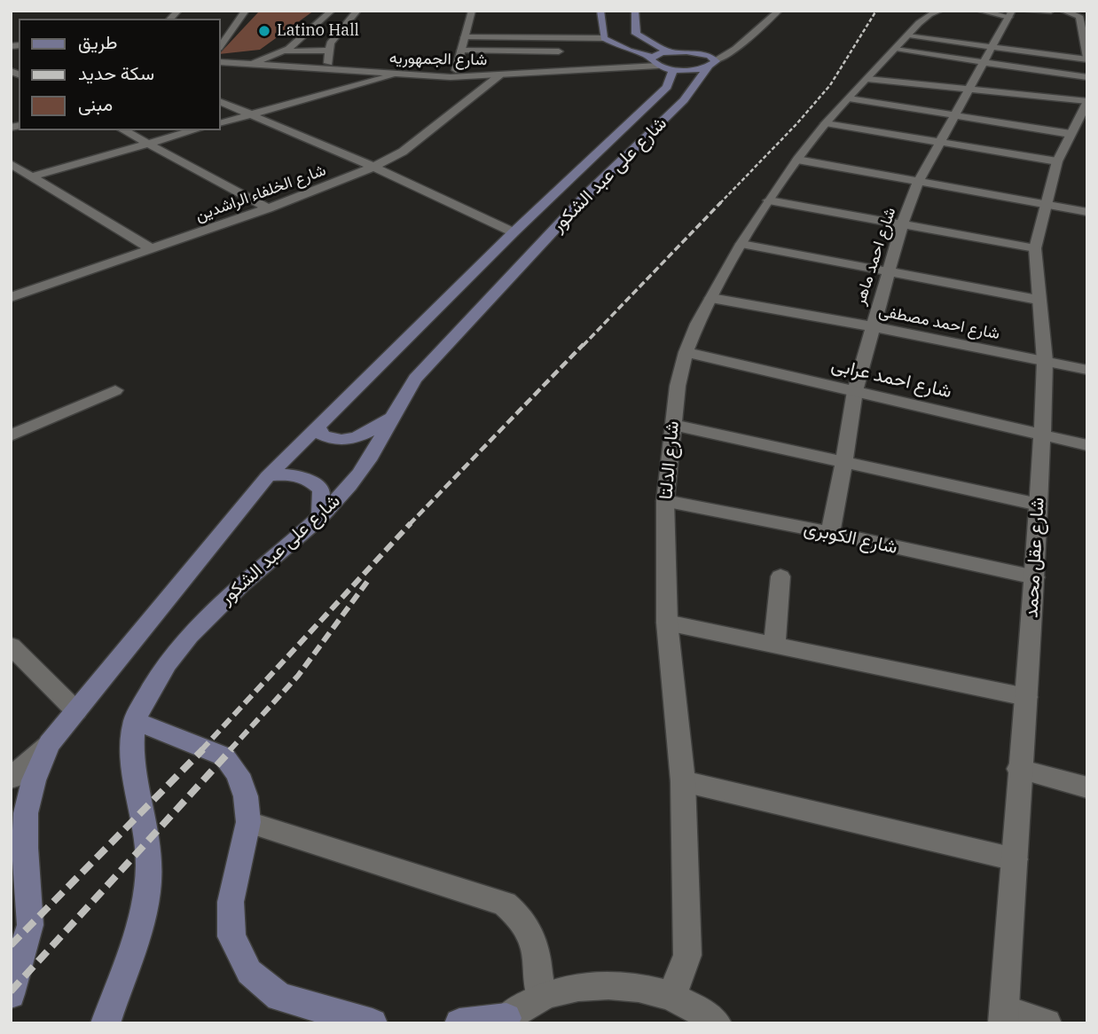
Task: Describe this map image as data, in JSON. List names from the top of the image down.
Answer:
{
  "streets": {
    "main road": ["شارع على عبد الشكور"],
    "street": [
      "شارع الجمهوريه",
      "شارع الخلفاء الراشدين",
      "شارع احمد ماهر",
      "شارع احمد مصطفى",
      "شارع احمد عرابى",
      "شارع الدلتا",
      "شارع الكوبرى",
      "شارع عقل محمد"
    ]
  },
  "crossings": [
    ["شارع الجمهوريه", "شارع على عبد الشكور"],
    ["شارع الجمهوريه", "شارع الخلفاء الراشدين"],
    ["شارع احمد ماهر", "شارع احمد مصطفى"],
    ["شارع احمد ماهر", "شارع احمد عرابى"],
    ["شارع احمد ماهر", "شارع الكوبرى"],
    ["شارع احمد مصطفى", "شارع الدلتا"],
    ["شارع احمد مصطفى", "شارع عقل محمد"],
    ["شارع احمد عرابى", "شارع الدلتا"],
    ["شارع احمد عرابى", "شارع عقل محمد"],
    ["شارع الدلتا", "شارع الكوبرى"],
    ["شارع الكوبرى", "شارع عقل محمد"]
  ],
  "places": ["Latino Hall"],
  "legend": ["طريق", "سكة حديد", "مبنى"]
}
